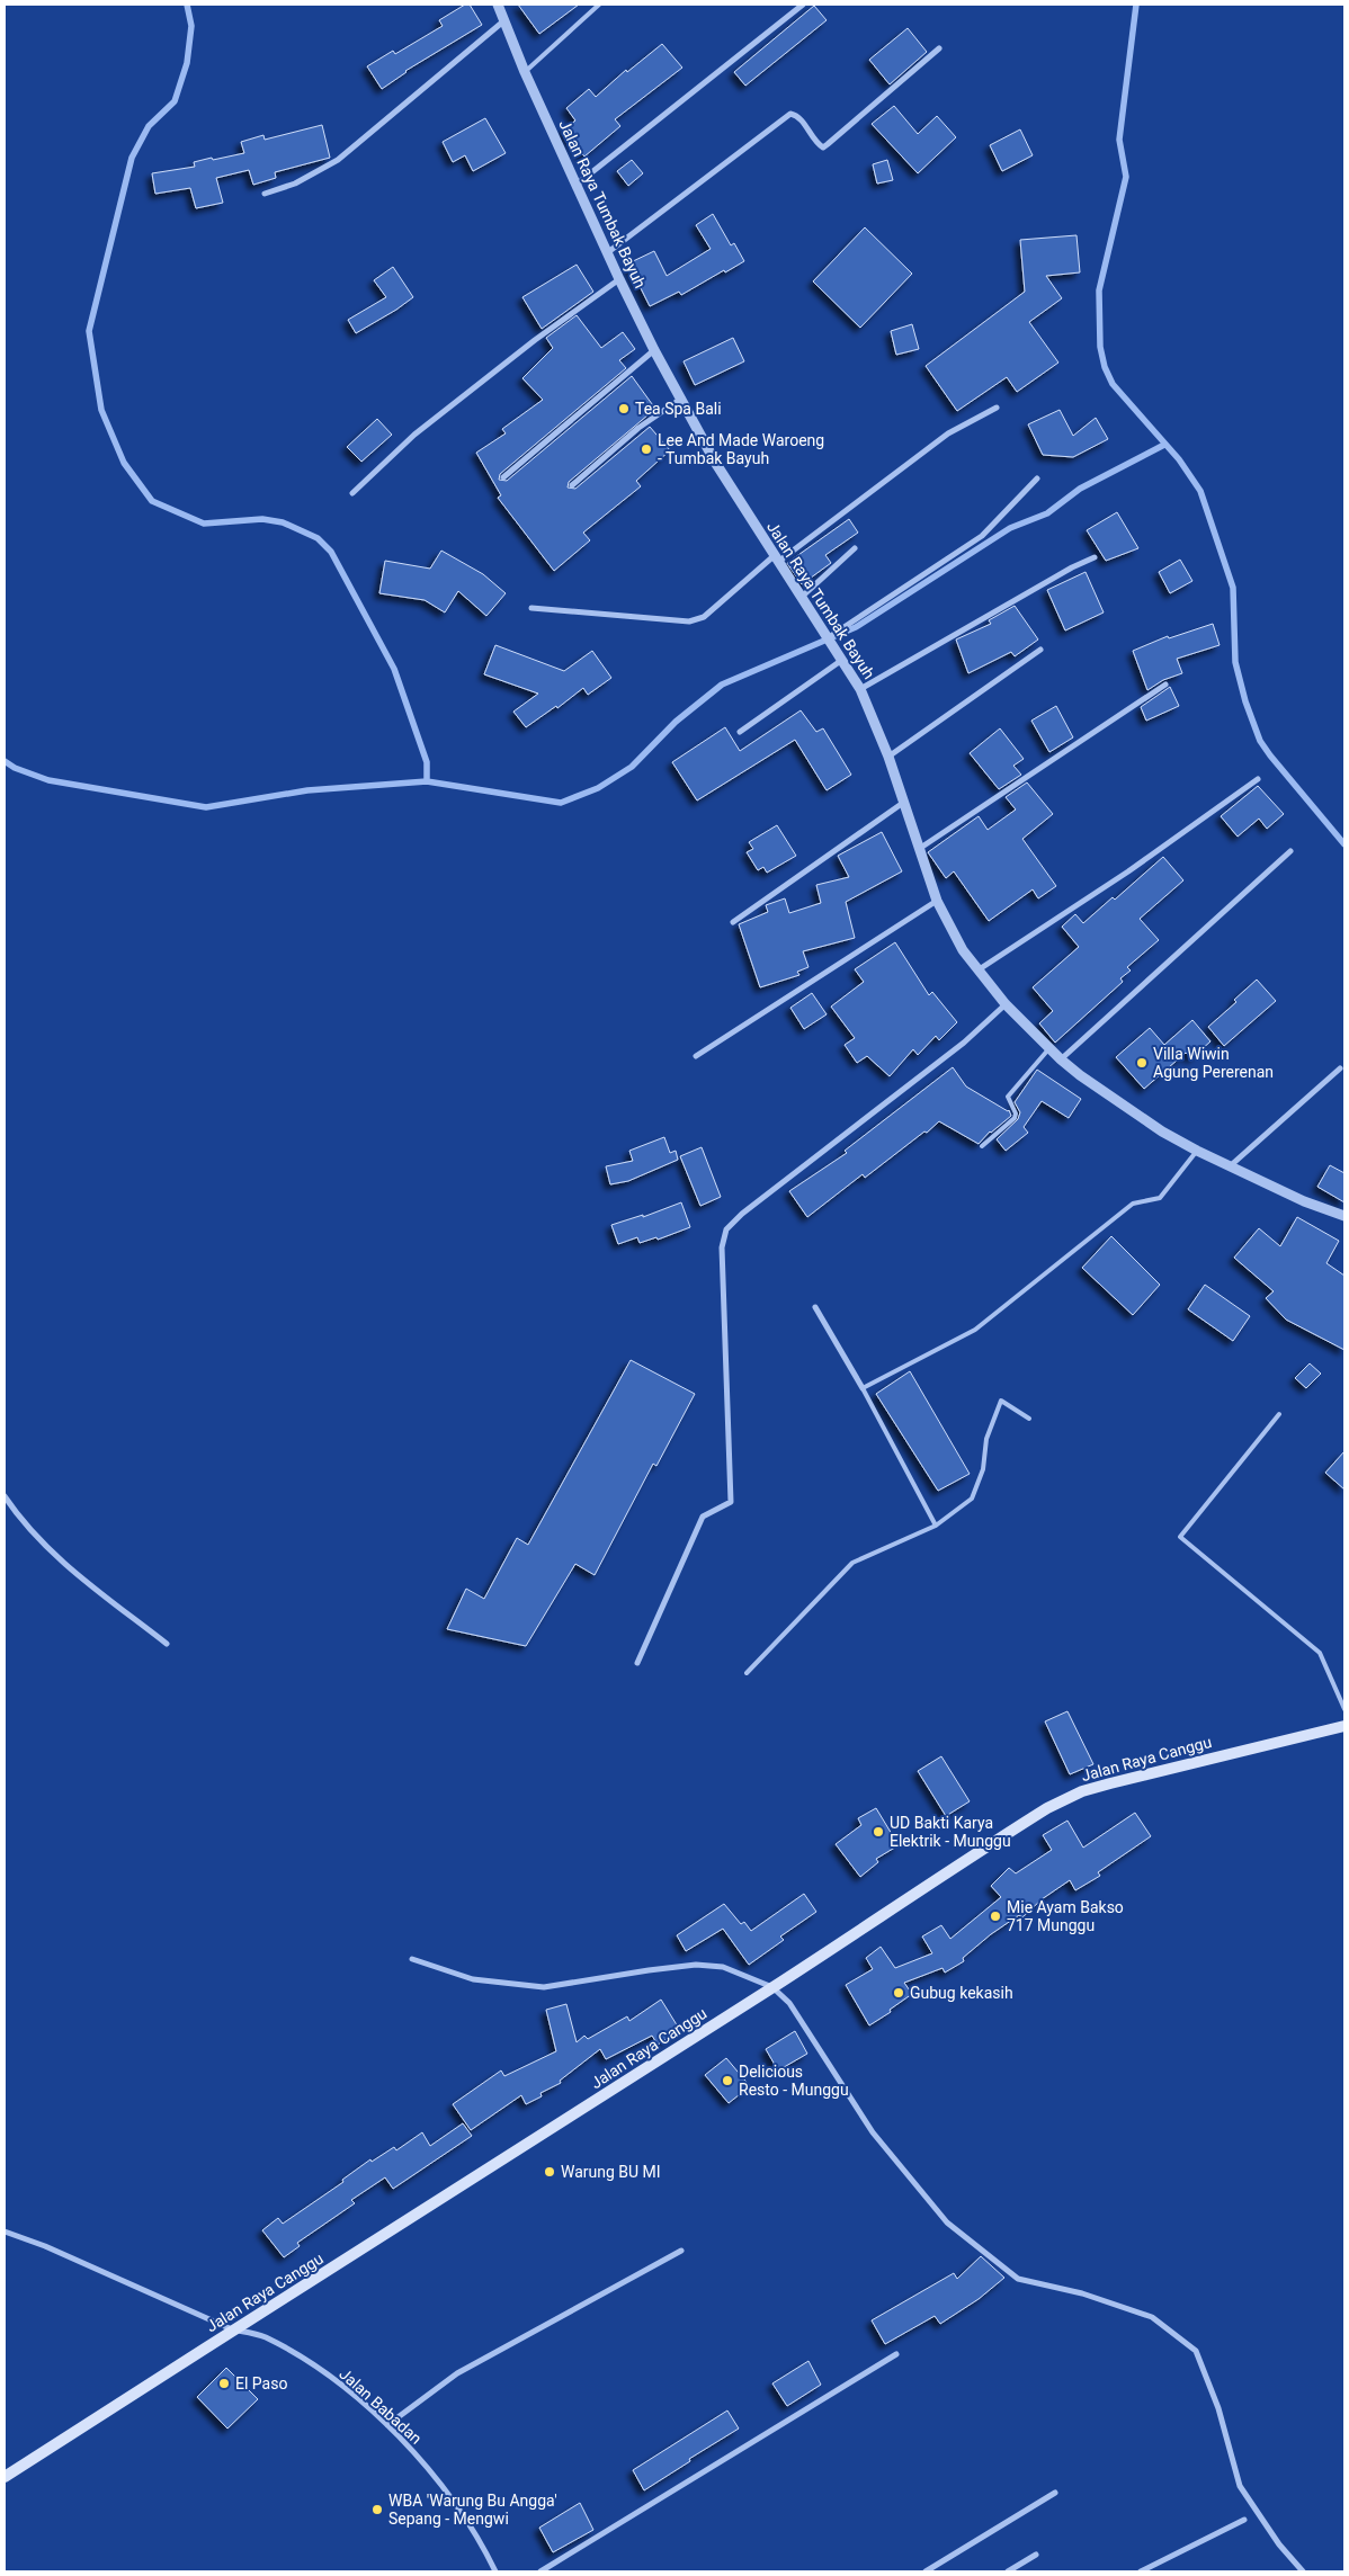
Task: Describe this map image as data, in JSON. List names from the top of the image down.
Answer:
{
  "streets": {
    "main road": ["Jalan Raya Canggu"],
    "street": ["Jalan Raya Tumbak Bayuh", "Jalan Babadan"]
  },
  "crossings": [
    ["Jalan Raya Canggu", "Jalan Babadan"]
  ],
  "places": [
    "Tea Spa Bali",
    "Lee And Made Waroeng - Tumbak Bayuh",
    "Villa Wiwin Agung Pererenan",
    "UD Bakti Karya Elektrik - Munggu",
    "Mie Ayam Bakso 717 Munggu",
    "Gubug kekasih",
    "Delicious Resto - Munggu",
    "Warung BU MI",
    "El Paso",
    "WBA 'Warung Bu Angga' Sepang - Mengwi"
  ]
}
